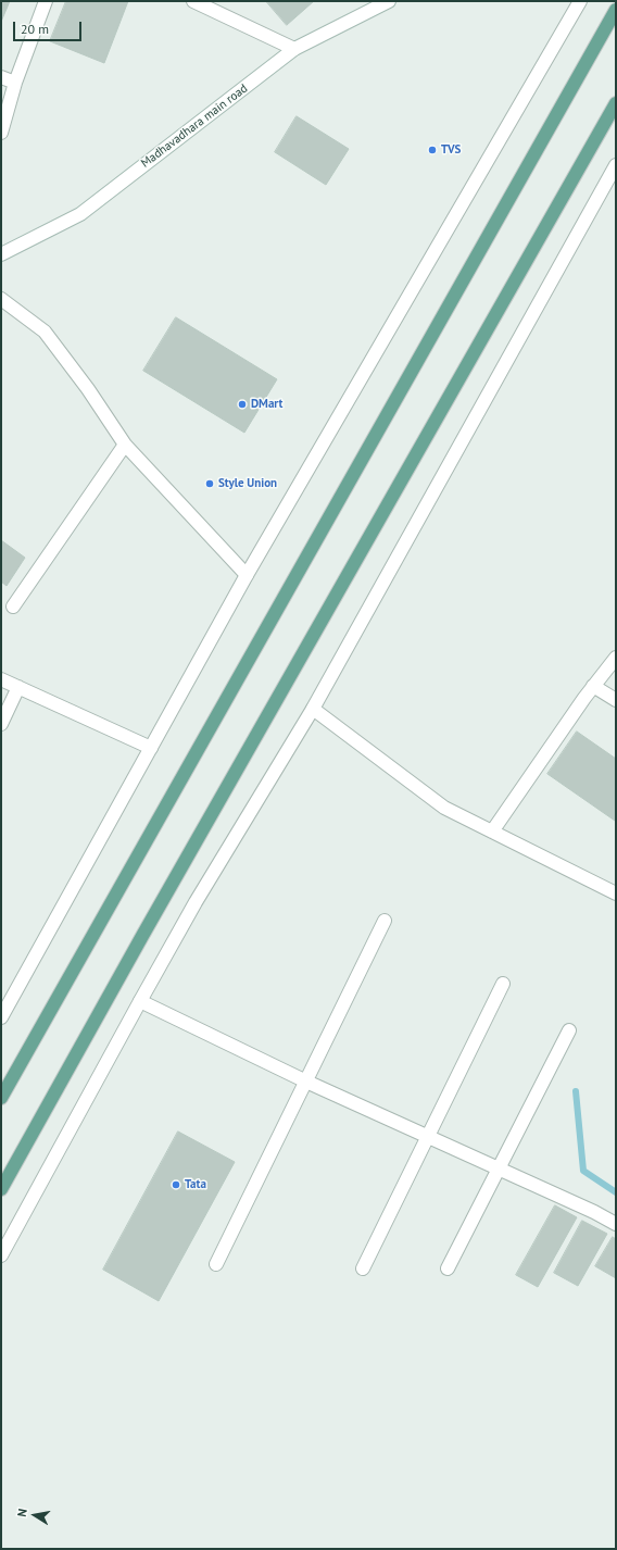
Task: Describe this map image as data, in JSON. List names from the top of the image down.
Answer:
{
  "streets": {
    "street": ["Madhavadhara main road"]
  },
  "places": [
    "TVS",
    "DMart",
    "Style Union",
    "Tata"
  ],
  "scale_bar": "20 m",
  "north": "left"
}
